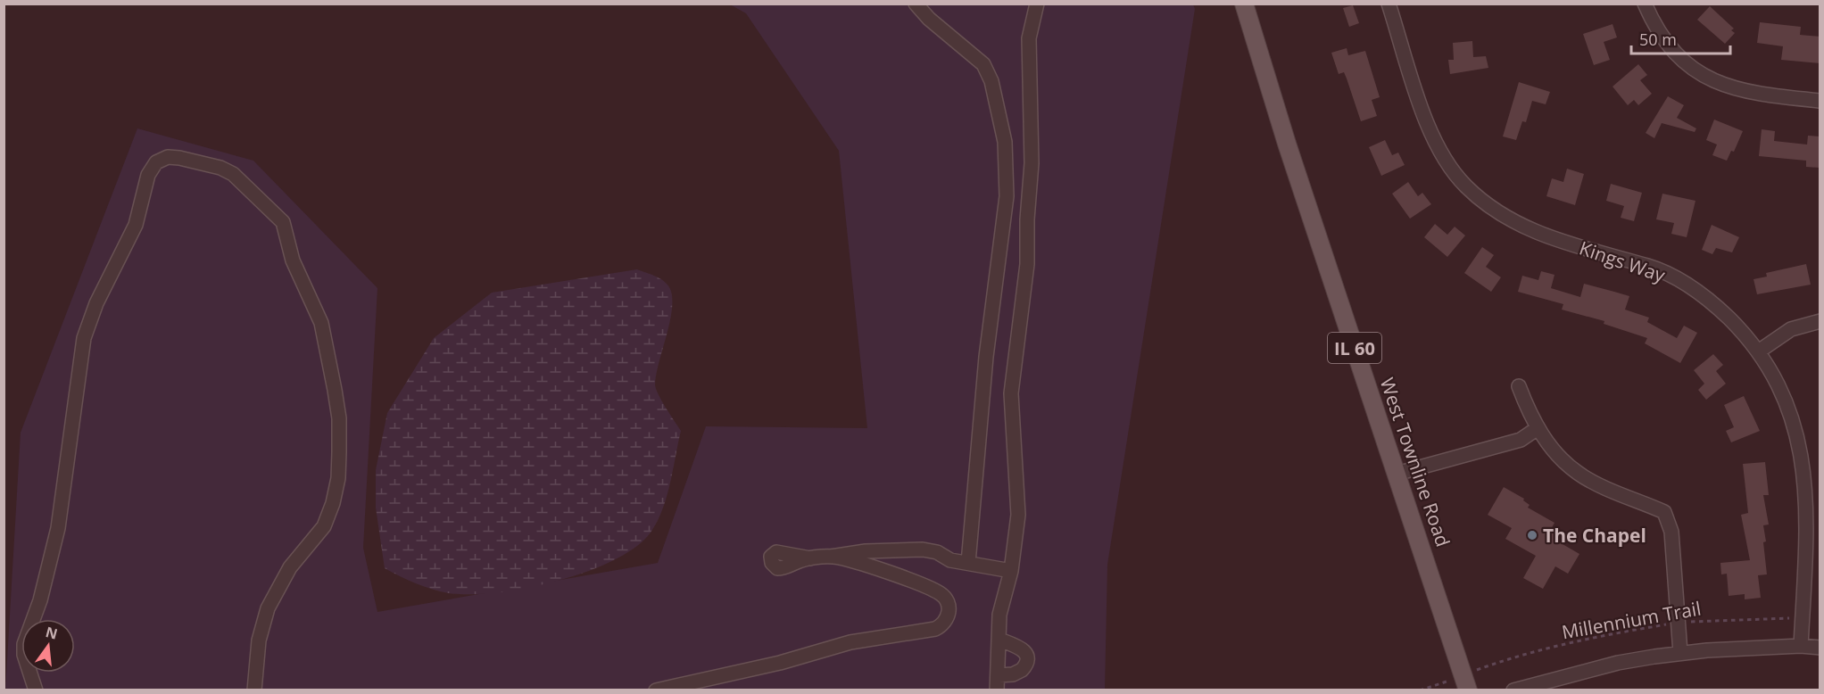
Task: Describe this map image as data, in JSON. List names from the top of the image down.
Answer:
{
  "streets": {
    "main road": ["IL 60", "West Townline Road"],
    "street": ["Kings Way"],
    "path": ["Millennium Trail"]
  },
  "crossings": [
    ["Kings Way", "Millennium Trail"]
  ],
  "places": ["The Chapel"],
  "scale_bar": "50 m",
  "north": "top"
}
